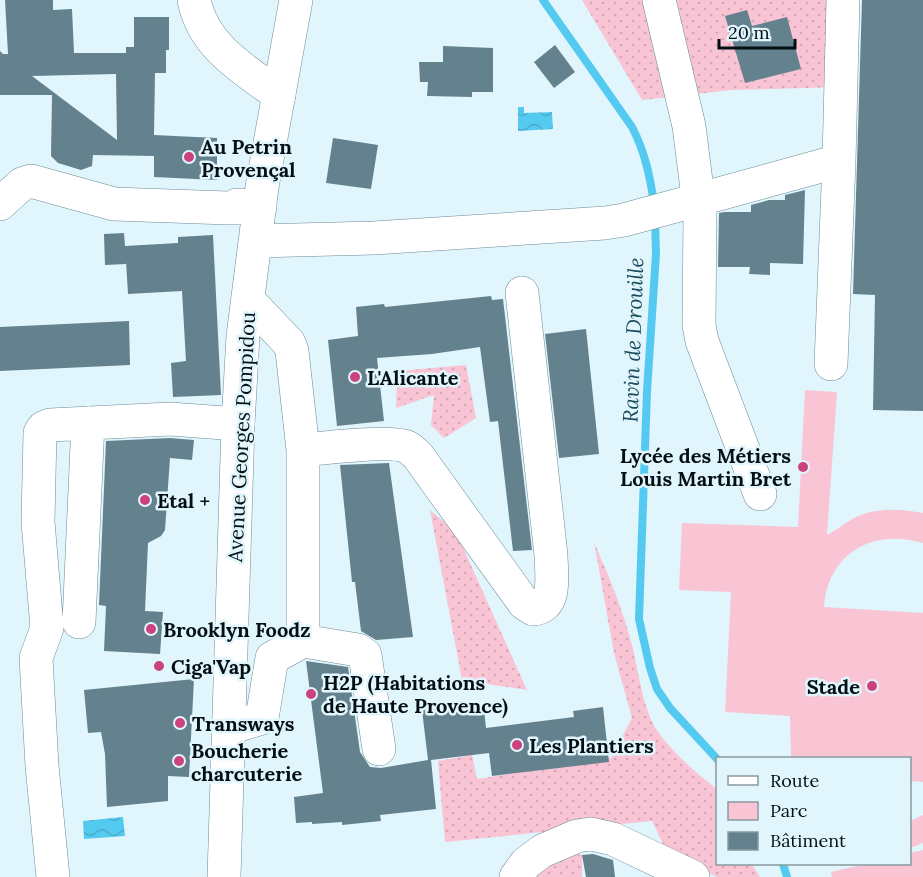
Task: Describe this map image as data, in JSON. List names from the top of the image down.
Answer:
{
  "streets": {
    "street": ["Avenue Georges Pompidou"]
  },
  "water": ["Ravin de Drouille"],
  "places": [
    "Au Petrin Provençal",
    "L'Alicante",
    "Lycée des Métiers Louis Martin Bret",
    "Etal +",
    "Brooklyn Foodz",
    "Ciga'Vap",
    "Stade",
    "H2P (Habitations de Haute Provence)",
    "Transways",
    "Les Plantiers",
    "Boucherie charcuterie"
  ],
  "legend": ["Route", "Parc", "Bâtiment"],
  "scale_bar": "20 m"
}
